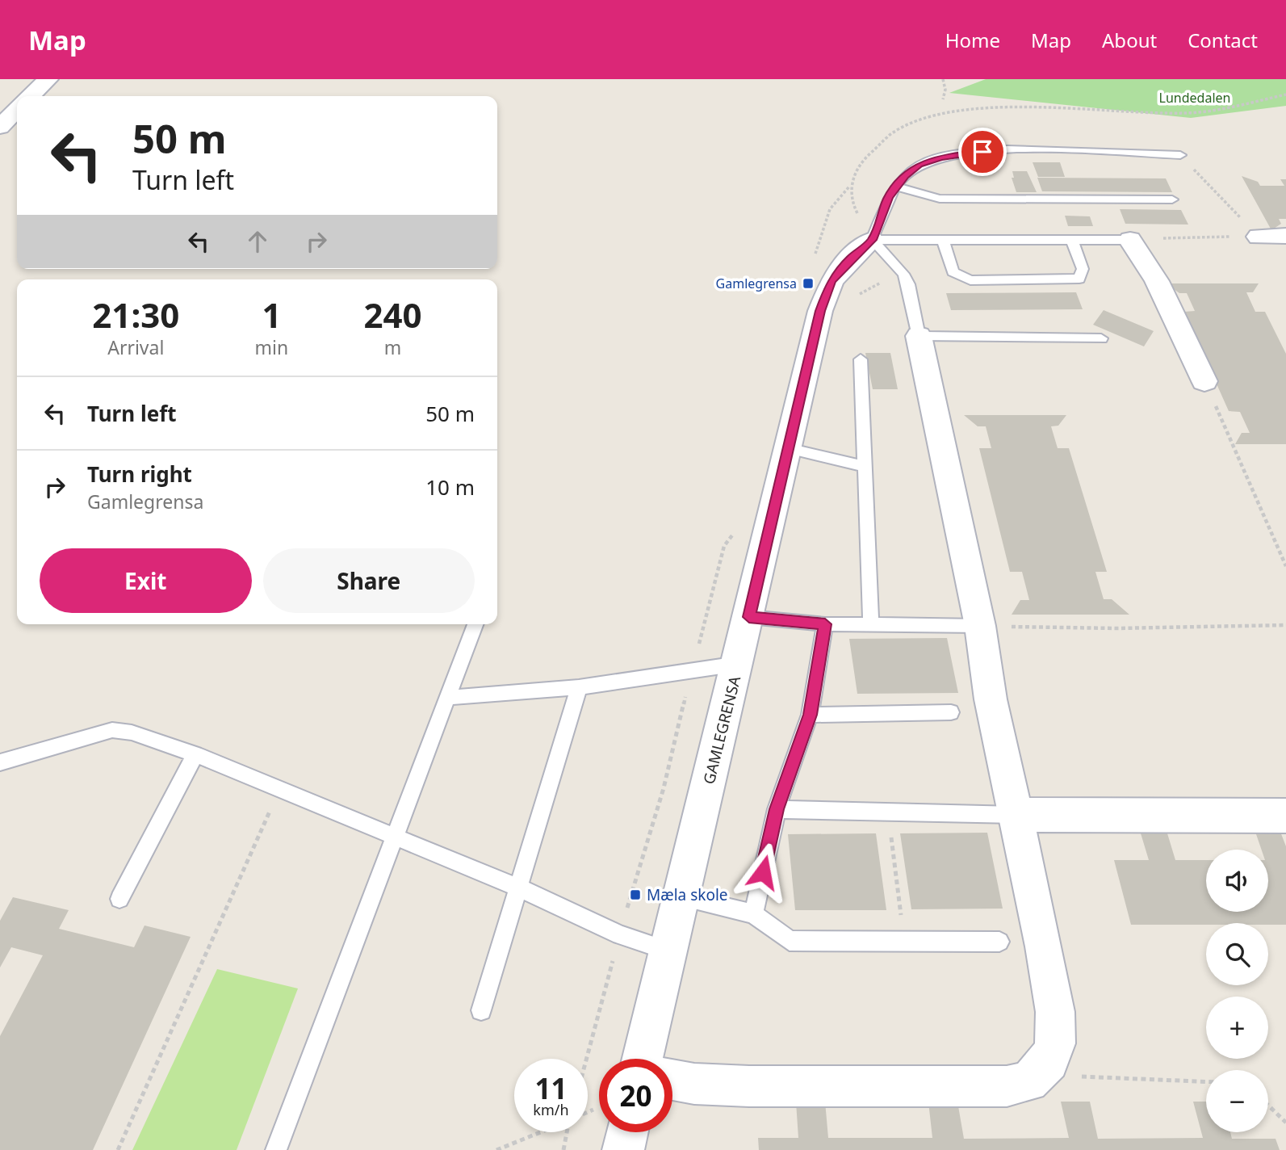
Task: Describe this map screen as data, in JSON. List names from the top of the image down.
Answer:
{
  "streets": {
    "street": ["GAMLEGRENSA"]
  },
  "parks": ["Lundedalen"],
  "places": {
    "transit": ["Gamlegrensa", "Mæla skole"]
  },
  "page": {
    "header": "Map",
    "nav": [
      "Home",
      "Map",
      "About",
      "Contact"
    ],
    "turn": ["50 m", "Turn left"],
    "eta": [
      "21:30",
      "Arrival",
      "1",
      "min",
      "240",
      "m"
    ],
    "list": [
      {
        "name": "Turn left",
        "value": "50 m"
      },
      {
        "name": "Turn right",
        "note": "Gamlegrensa",
        "value": "10 m"
      }
    ],
    "buttons": ["Exit", "Share"],
    "map_buttons": ["+", "−"],
    "speed": "11 km/h",
    "limit": "20"
  }
}
